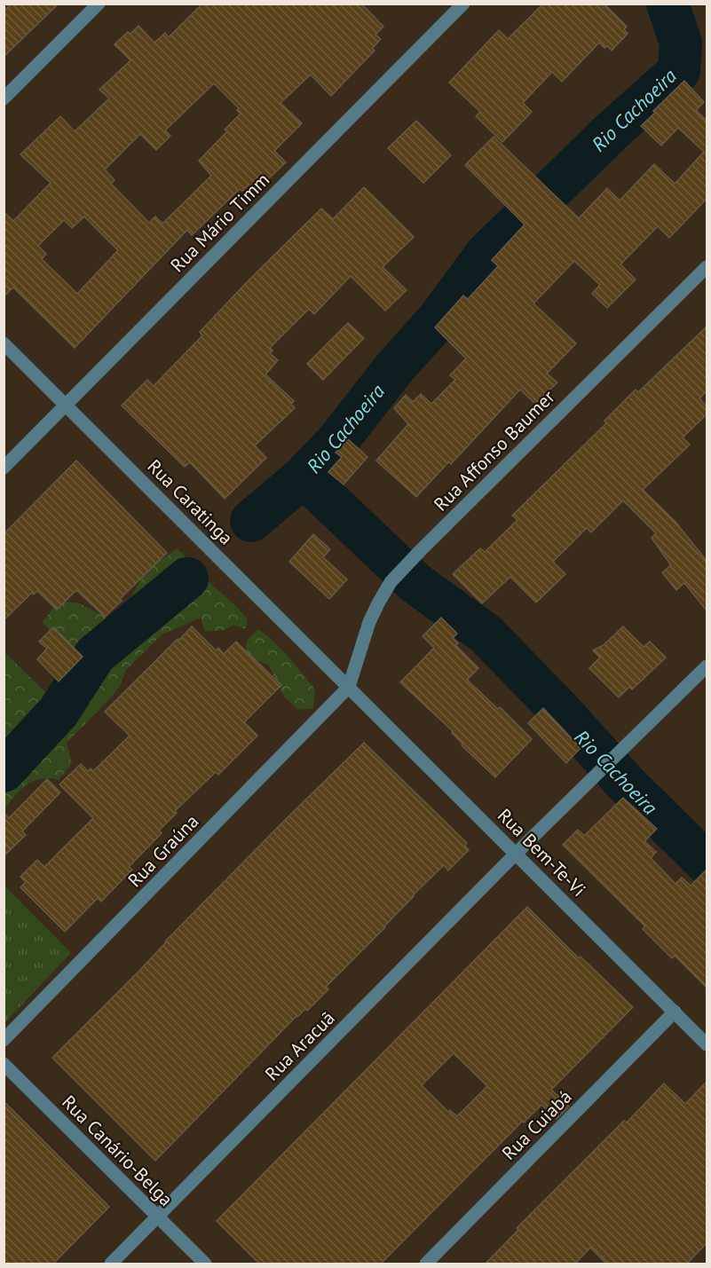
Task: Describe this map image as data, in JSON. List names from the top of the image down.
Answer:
{
  "streets": {
    "street": [
      "Rua Mário Timm",
      "Rua Affonso Baumer",
      "Rua Caratinga",
      "Rua Graúna",
      "Rua Bem-Te-Vi",
      "Rua Aracuã",
      "Rua Cuiabá",
      "Rua Canário-Belga"
    ]
  },
  "crossings": [
    ["Rua Mário Timm", "Rua Caratinga"],
    ["Rua Affonso Baumer", "Rua Caratinga"],
    ["Rua Affonso Baumer", "Rua Graúna"],
    ["Rua Affonso Baumer", "Rua Bem-Te-Vi"],
    ["Rua Caratinga", "Rua Graúna"],
    ["Rua Caratinga", "Rua Bem-Te-Vi"],
    ["Rua Graúna", "Rua Bem-Te-Vi"],
    ["Rua Bem-Te-Vi", "Rua Aracuã"],
    ["Rua Bem-Te-Vi", "Rua Cuiabá"],
    ["Rua Aracuã", "Rua Canário-Belga"]
  ],
  "water": ["Rio Cachoeira"]
}
